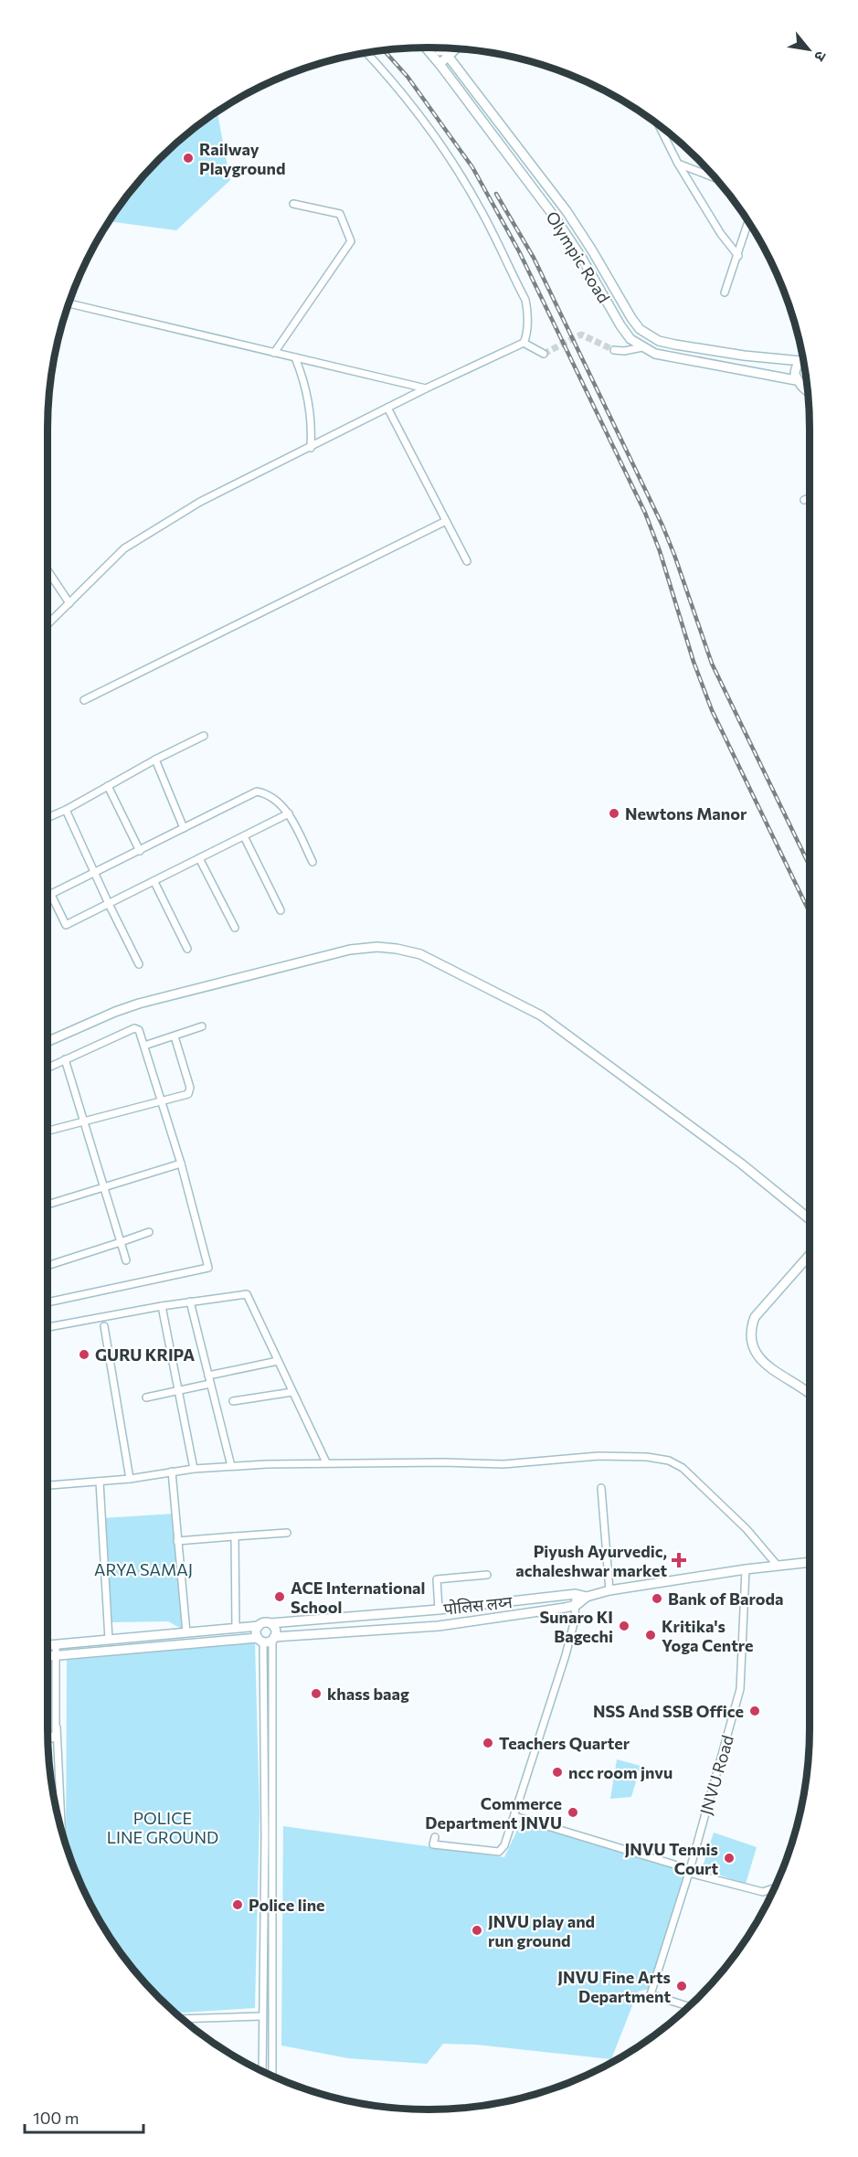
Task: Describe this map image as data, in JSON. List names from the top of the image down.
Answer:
{
  "streets": {
    "street": ["Olympic Road", "पोलिस लय्न", "JNVU Road"]
  },
  "crossings": [
    ["पोलिस लय्न", "JNVU Road"]
  ],
  "parks": ["ARYA SAMAJ", "POLICE LINE GROUND"],
  "places": {
    "other": [
      "Railway Playground",
      "Newtons Manor",
      "GURU KRIPA",
      "ACE International School",
      "Bank of Baroda",
      "Sunaro KI Bagechi",
      "Kritika's Yoga Centre",
      "khass baag",
      "NSS And SSB Office",
      "Teachers Quarter",
      "ncc room jnvu",
      "Commerce Department JNVU",
      "JNVU Tennis Court",
      "Police line",
      "JNVU play and run ground",
      "JNVU Fine Arts Department"
    ],
    "health": ["Piyush Ayurvedic, achaleshwar market"]
  },
  "scale_bar": "100 m",
  "north": "bottom right"
}
